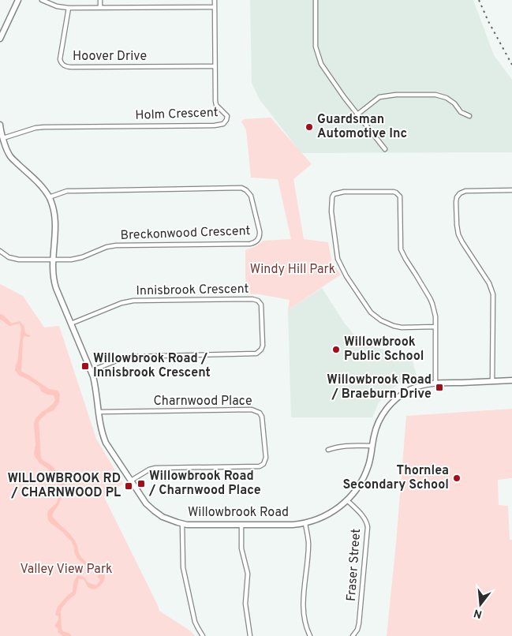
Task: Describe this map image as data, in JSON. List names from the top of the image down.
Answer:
{
  "streets": {
    "street": [
      "Hoover Drive",
      "Holm Crescent",
      "Breckonwood Crescent",
      "Innisbrook Crescent",
      "Charnwood Place",
      "Willowbrook Road",
      "Fraser Street"
    ]
  },
  "crossings": [
    ["Hoover Drive", "Holm Crescent"],
    ["Holm Crescent", "Willowbrook Road"],
    ["Breckonwood Crescent", "Willowbrook Road"],
    ["Innisbrook Crescent", "Willowbrook Road"],
    ["Charnwood Place", "Willowbrook Road"],
    ["Willowbrook Road", "Fraser Street"]
  ],
  "parks": ["Windy Hill Park", "Valley View Park"],
  "places": {
    "other": ["Guardsman Automotive Inc", "Willowbrook Public School", "Thornlea Secondary School"],
    "transit": [
      "Willowbrook Road / Innisbrook Crescent",
      "Willowbrook Road / Braeburn Drive",
      "Willowbrook Road / Charnwood Place",
      "WILLOWBROOK RD / CHARNWOOD PL"
    ]
  },
  "north": "bottom"
}
